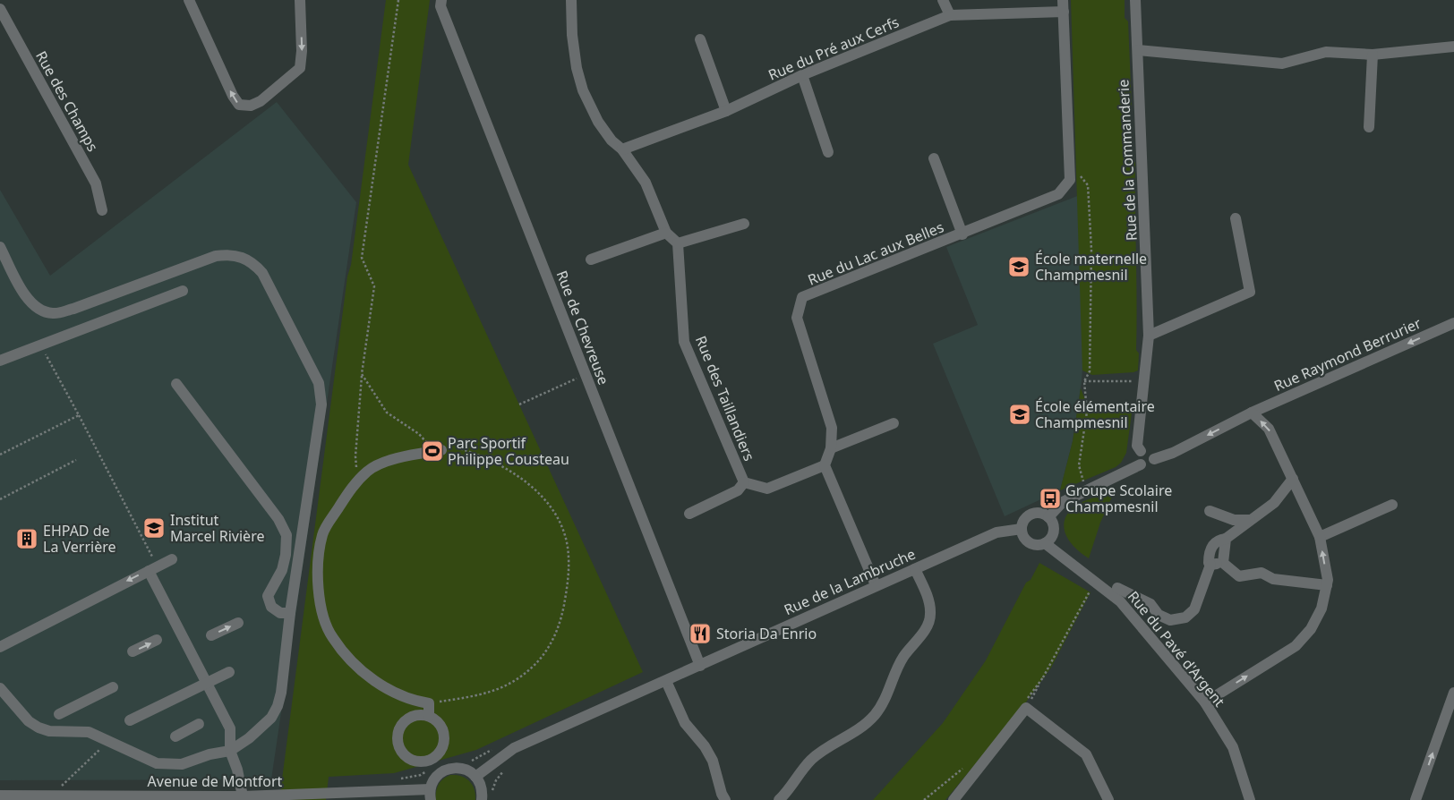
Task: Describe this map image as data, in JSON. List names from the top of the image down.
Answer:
{
  "streets": {
    "street": [
      "Rue du Pré aux Cerfs",
      "Rue des Champs",
      "Rue de la Commanderie",
      "Rue du Lac aux Belles",
      "Rue de Chevreuse",
      "Rue Raymond Berrurier",
      "Rue des Taillandiers",
      "Rue de la Lambruche",
      "Rue du Pavé d'Argent",
      "Avenue de Montfort"
    ]
  },
  "crossings": [
    ["Rue de la Commanderie", "Rue Raymond Berrurier"],
    ["Rue du Lac aux Belles", "Rue des Taillandiers"],
    ["Rue de Chevreuse", "Rue de la Lambruche"],
    ["Rue de la Lambruche", "Rue du Pavé d'Argent"]
  ],
  "one_way": ["Rue Raymond Berrurier"],
  "places": {
    "school or university": ["École maternelle Champmesnil", "École élémentaire Champmesnil", "Institut Marcel Rivière"],
    "sports": ["Parc Sportif Philippe Cousteau"],
    "bus stop": ["Groupe Scolaire Champmesnil"],
    "building": ["EHPAD de La Verrière"],
    "restaurant": ["Storia Da Enrio"]
  }
}
